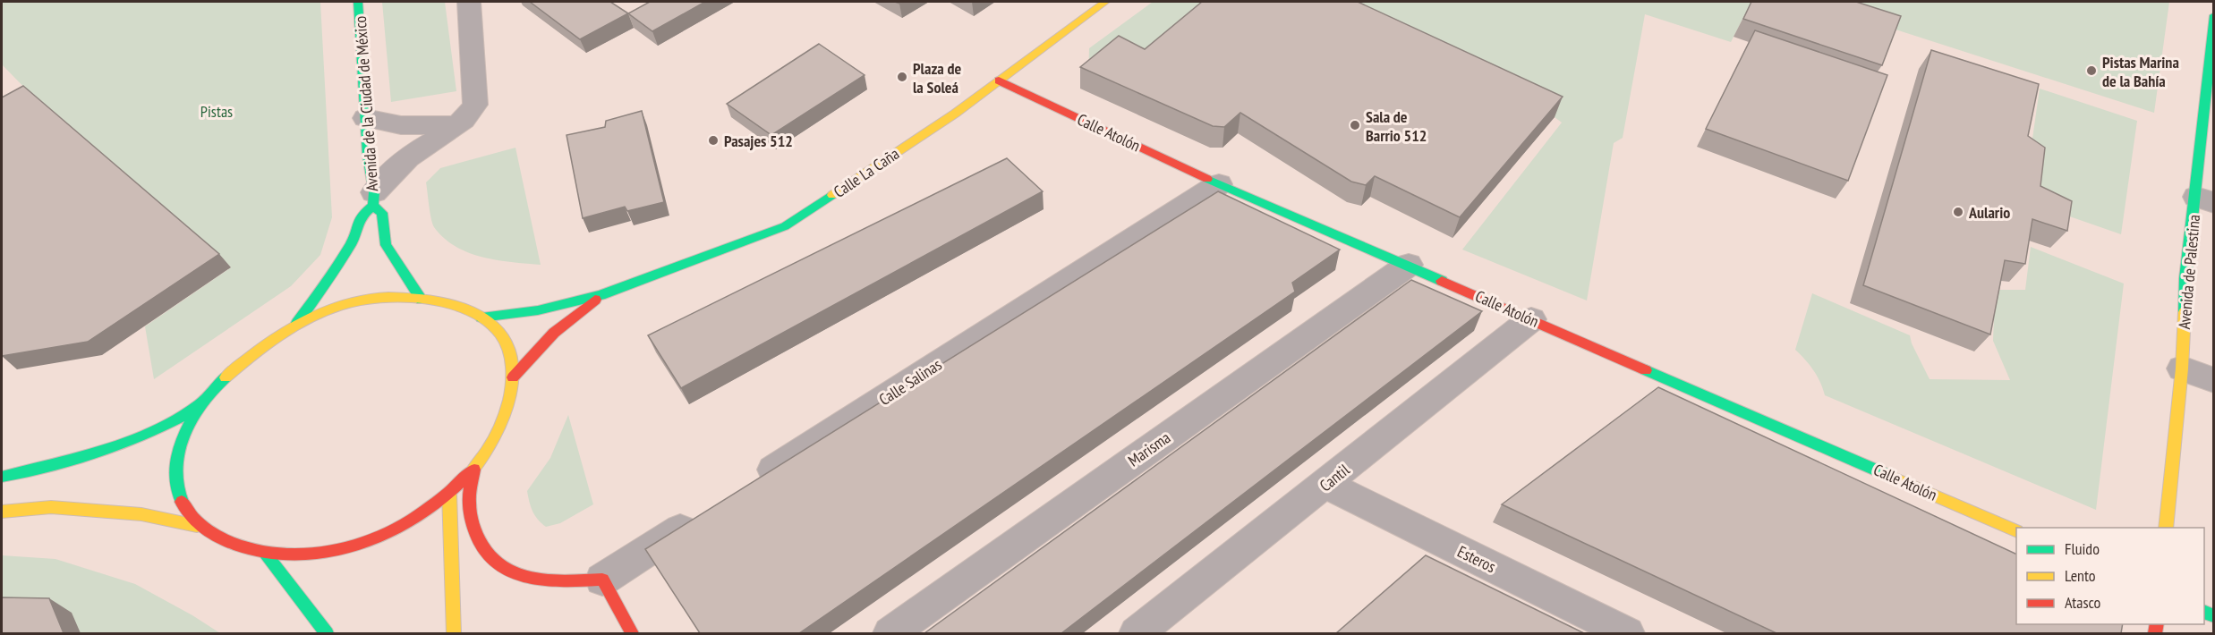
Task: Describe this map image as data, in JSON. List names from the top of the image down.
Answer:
{
  "streets": {
    "main road": [
      "Avenida de la Ciudad de México",
      "Calle Atolón",
      "Calle La Caña",
      "Avenida de Palestina"
    ],
    "street": [
      "Calle Salinas",
      "Marisma",
      "Cantil",
      "Esteros"
    ]
  },
  "crossings": [
    ["Calle Atolón", "Calle La Caña"],
    ["Calle Atolón", "Calle Salinas"],
    ["Calle Atolón", "Marisma"],
    ["Calle Atolón", "Cantil"],
    ["Cantil", "Esteros"]
  ],
  "parks": ["Pistas"],
  "places": [
    "Pistas Marina de la Bahía",
    "Plaza de la Soleá",
    "Sala de Barrio 512",
    "Pasajes 512",
    "Aulario"
  ],
  "legend": ["Fluido", "Lento", "Atasco"]
}
